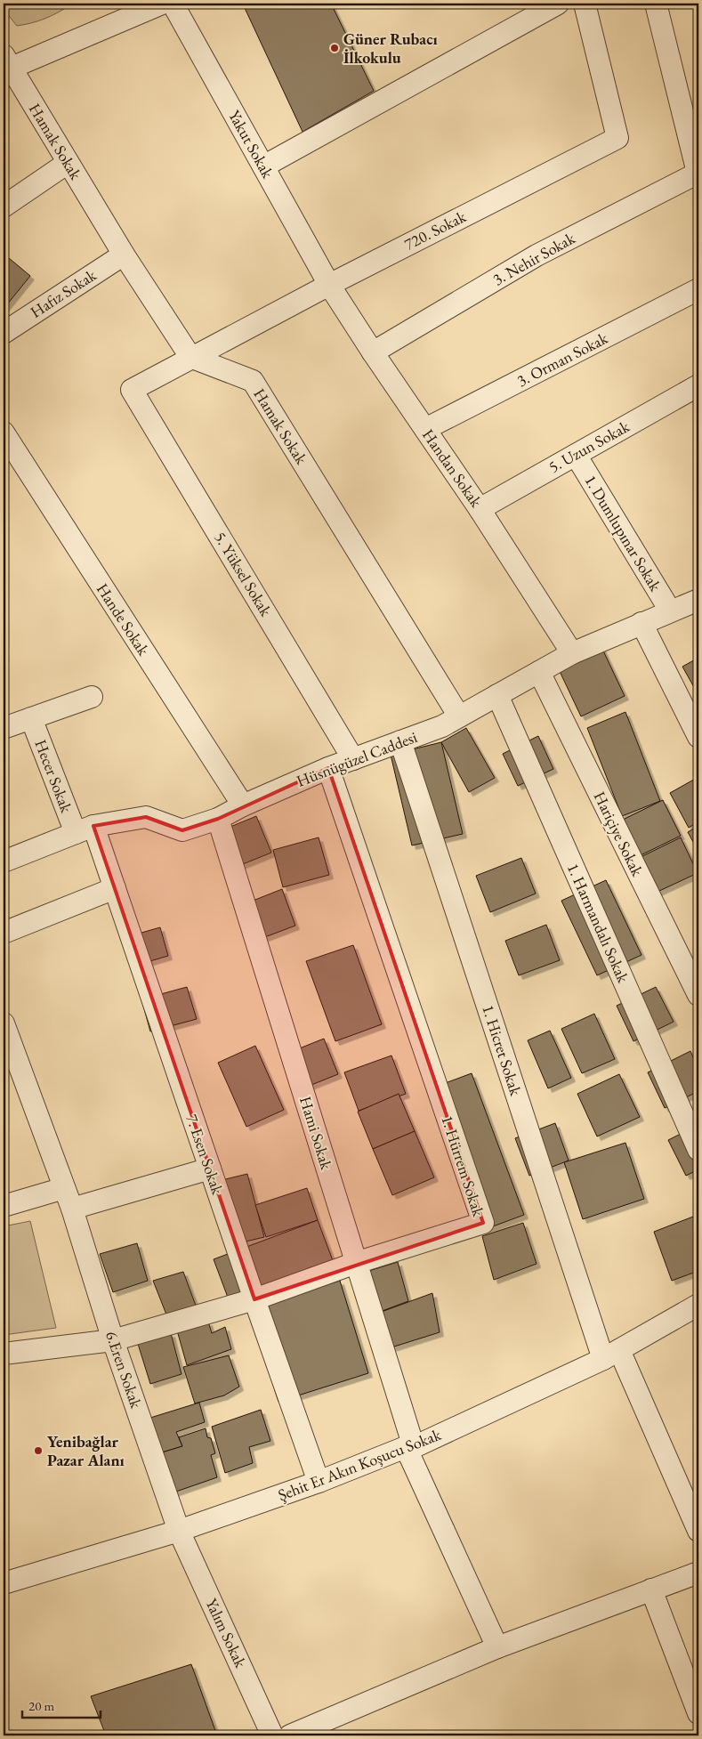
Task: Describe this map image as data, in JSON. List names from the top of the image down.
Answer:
{
  "streets": {
    "street": [
      "Hamak Sokak",
      "Yakut Sokak",
      "720. Sokak",
      "3. Nehir Sokak",
      "Hafız Sokak",
      "3. Orman Sokak",
      "5. Uzun Sokak",
      "Handan Sokak",
      "1. Dumlupınar Sokak",
      "5. Yüksel Sokak",
      "Hande Sokak",
      "Hüsnügüzel Caddesi",
      "Hecer Sokak",
      "Hariçiye Sokak",
      "1. Harmandalı Sokak",
      "1. Hicret Sokak",
      "Hami Sokak",
      "7. Esen Sokak",
      "1. Hürrem Sokak",
      "6.Eren Sokak",
      "Şehit Er Akın Koşucu Sokak",
      "Yalım Sokak"
    ]
  },
  "crossings": [
    ["Hamak Sokak", "720. Sokak"],
    ["Hamak Sokak", "Hafız Sokak"],
    ["Hamak Sokak", "Hüsnügüzel Caddesi"],
    ["Yakut Sokak", "720. Sokak"],
    ["Yakut Sokak", "Handan Sokak"],
    ["720. Sokak", "Handan Sokak"],
    ["720. Sokak", "5. Yüksel Sokak"],
    ["3. Nehir Sokak", "Handan Sokak"],
    ["3. Orman Sokak", "Handan Sokak"],
    ["5. Uzun Sokak", "Handan Sokak"],
    ["5. Uzun Sokak", "1. Dumlupınar Sokak"],
    ["Handan Sokak", "Hüsnügüzel Caddesi"],
    ["1. Dumlupınar Sokak", "Hüsnügüzel Caddesi"],
    ["5. Yüksel Sokak", "Hüsnügüzel Caddesi"],
    ["Hande Sokak", "Hüsnügüzel Caddesi"],
    ["Hüsnügüzel Caddesi", "Hecer Sokak"],
    ["Hüsnügüzel Caddesi", "Hariçiye Sokak"],
    ["Hüsnügüzel Caddesi", "1. Harmandalı Sokak"],
    ["Hüsnügüzel Caddesi", "1. Hicret Sokak"],
    ["Hüsnügüzel Caddesi", "Hami Sokak"],
    ["Hüsnügüzel Caddesi", "7. Esen Sokak"],
    ["Hüsnügüzel Caddesi", "1. Hürrem Sokak"],
    ["Hecer Sokak", "7. Esen Sokak"],
    ["1. Hicret Sokak", "Şehit Er Akın Koşucu Sokak"],
    ["Hami Sokak", "1. Hürrem Sokak"],
    ["Hami Sokak", "Şehit Er Akın Koşucu Sokak"],
    ["7. Esen Sokak", "1. Hürrem Sokak"],
    ["7. Esen Sokak", "Şehit Er Akın Koşucu Sokak"],
    ["1. Hürrem Sokak", "6.Eren Sokak"],
    ["6.Eren Sokak", "Şehit Er Akın Koşucu Sokak"],
    ["6.Eren Sokak", "Yalım Sokak"],
    ["Şehit Er Akın Koşucu Sokak", "Yalım Sokak"]
  ],
  "places": ["Güner Rubacı İlkokulu", "Yenibağlar Pazar Alanı"],
  "scale_bar": "20 m"
}
